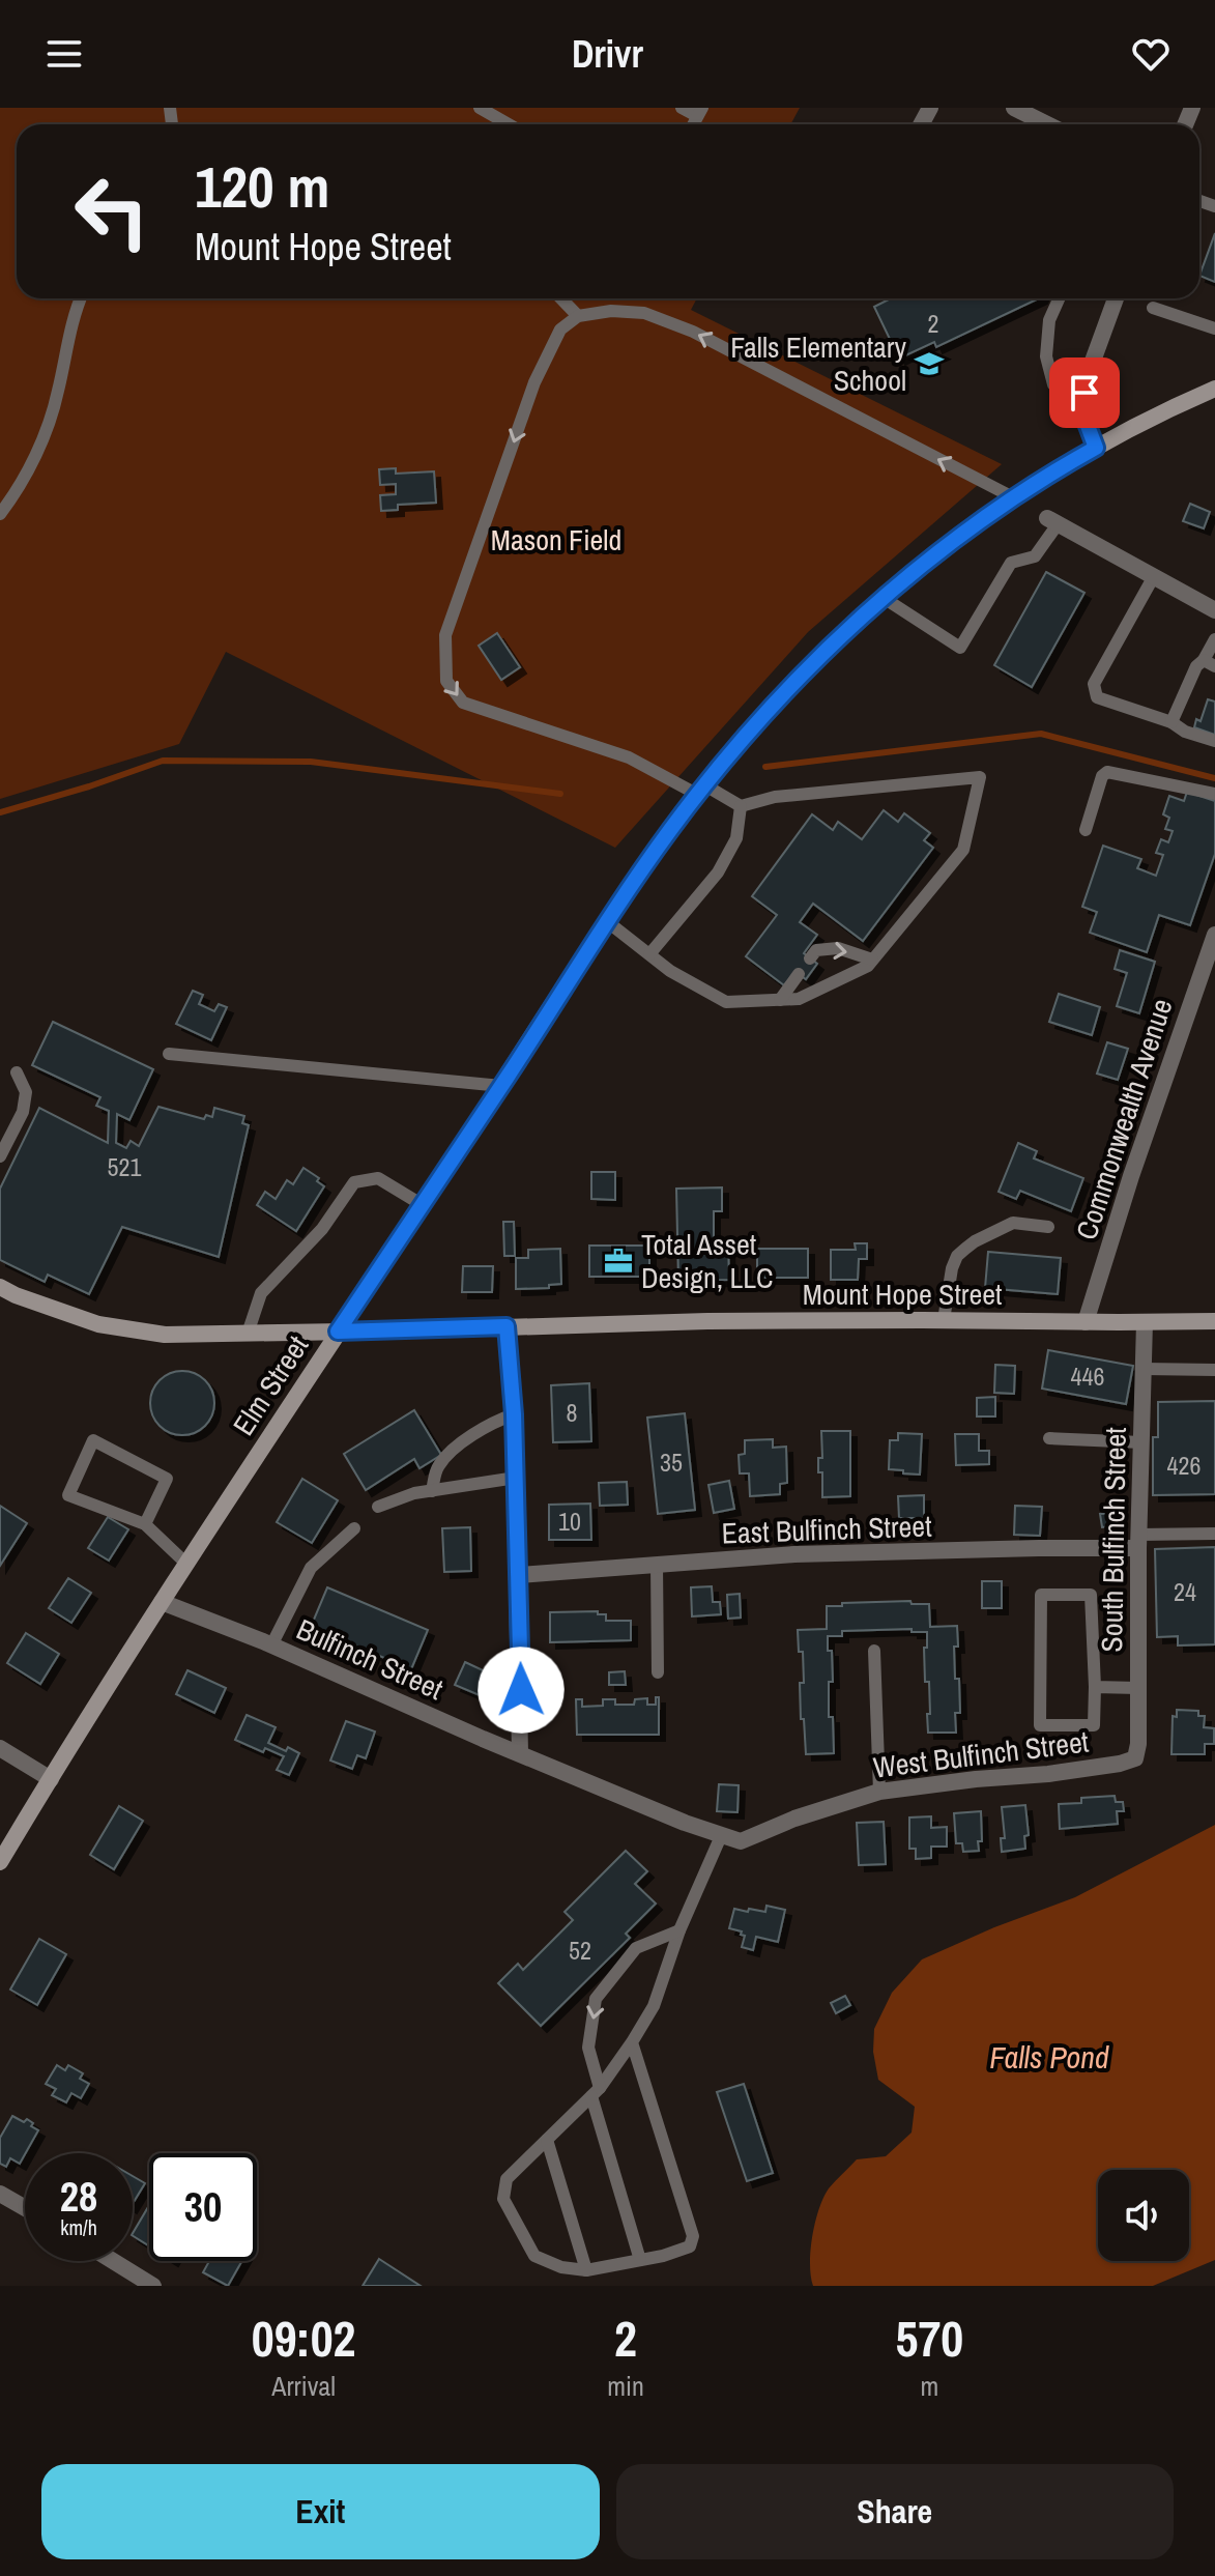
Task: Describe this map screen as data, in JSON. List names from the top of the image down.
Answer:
{
  "streets": {
    "main road": ["Mount Hope Street", "Elm Street"],
    "street": [
      "Commonwealth Avenue",
      "East Bulfinch Street",
      "South Bulfinch Street",
      "Bulfinch Street",
      "West Bulfinch Street"
    ]
  },
  "crossings": [
    ["Commonwealth Avenue", "Mount Hope Street"],
    ["Mount Hope Street", "Elm Street"],
    ["Mount Hope Street", "South Bulfinch Street"],
    ["Elm Street", "Bulfinch Street"],
    ["East Bulfinch Street", "South Bulfinch Street"],
    ["South Bulfinch Street", "West Bulfinch Street"],
    ["Bulfinch Street", "West Bulfinch Street"]
  ],
  "water": ["Falls Pond"],
  "parks": ["Mason Field"],
  "places": {
    "school or university": ["Falls Elementary School"],
    "office": ["Total Asset Design, LLC"]
  },
  "house_numbers": [
    "2",
    "521",
    "446",
    "8",
    "35",
    "426",
    "10",
    "24",
    "52"
  ],
  "page": {
    "header": "Drivr",
    "turn": ["120 m", "Mount Hope Street"],
    "speed": "28 km/h",
    "limit": "30",
    "eta": [
      "09:02",
      "Arrival",
      "2",
      "min",
      "570",
      "m"
    ],
    "buttons": ["Exit", "Share"]
  }
}
